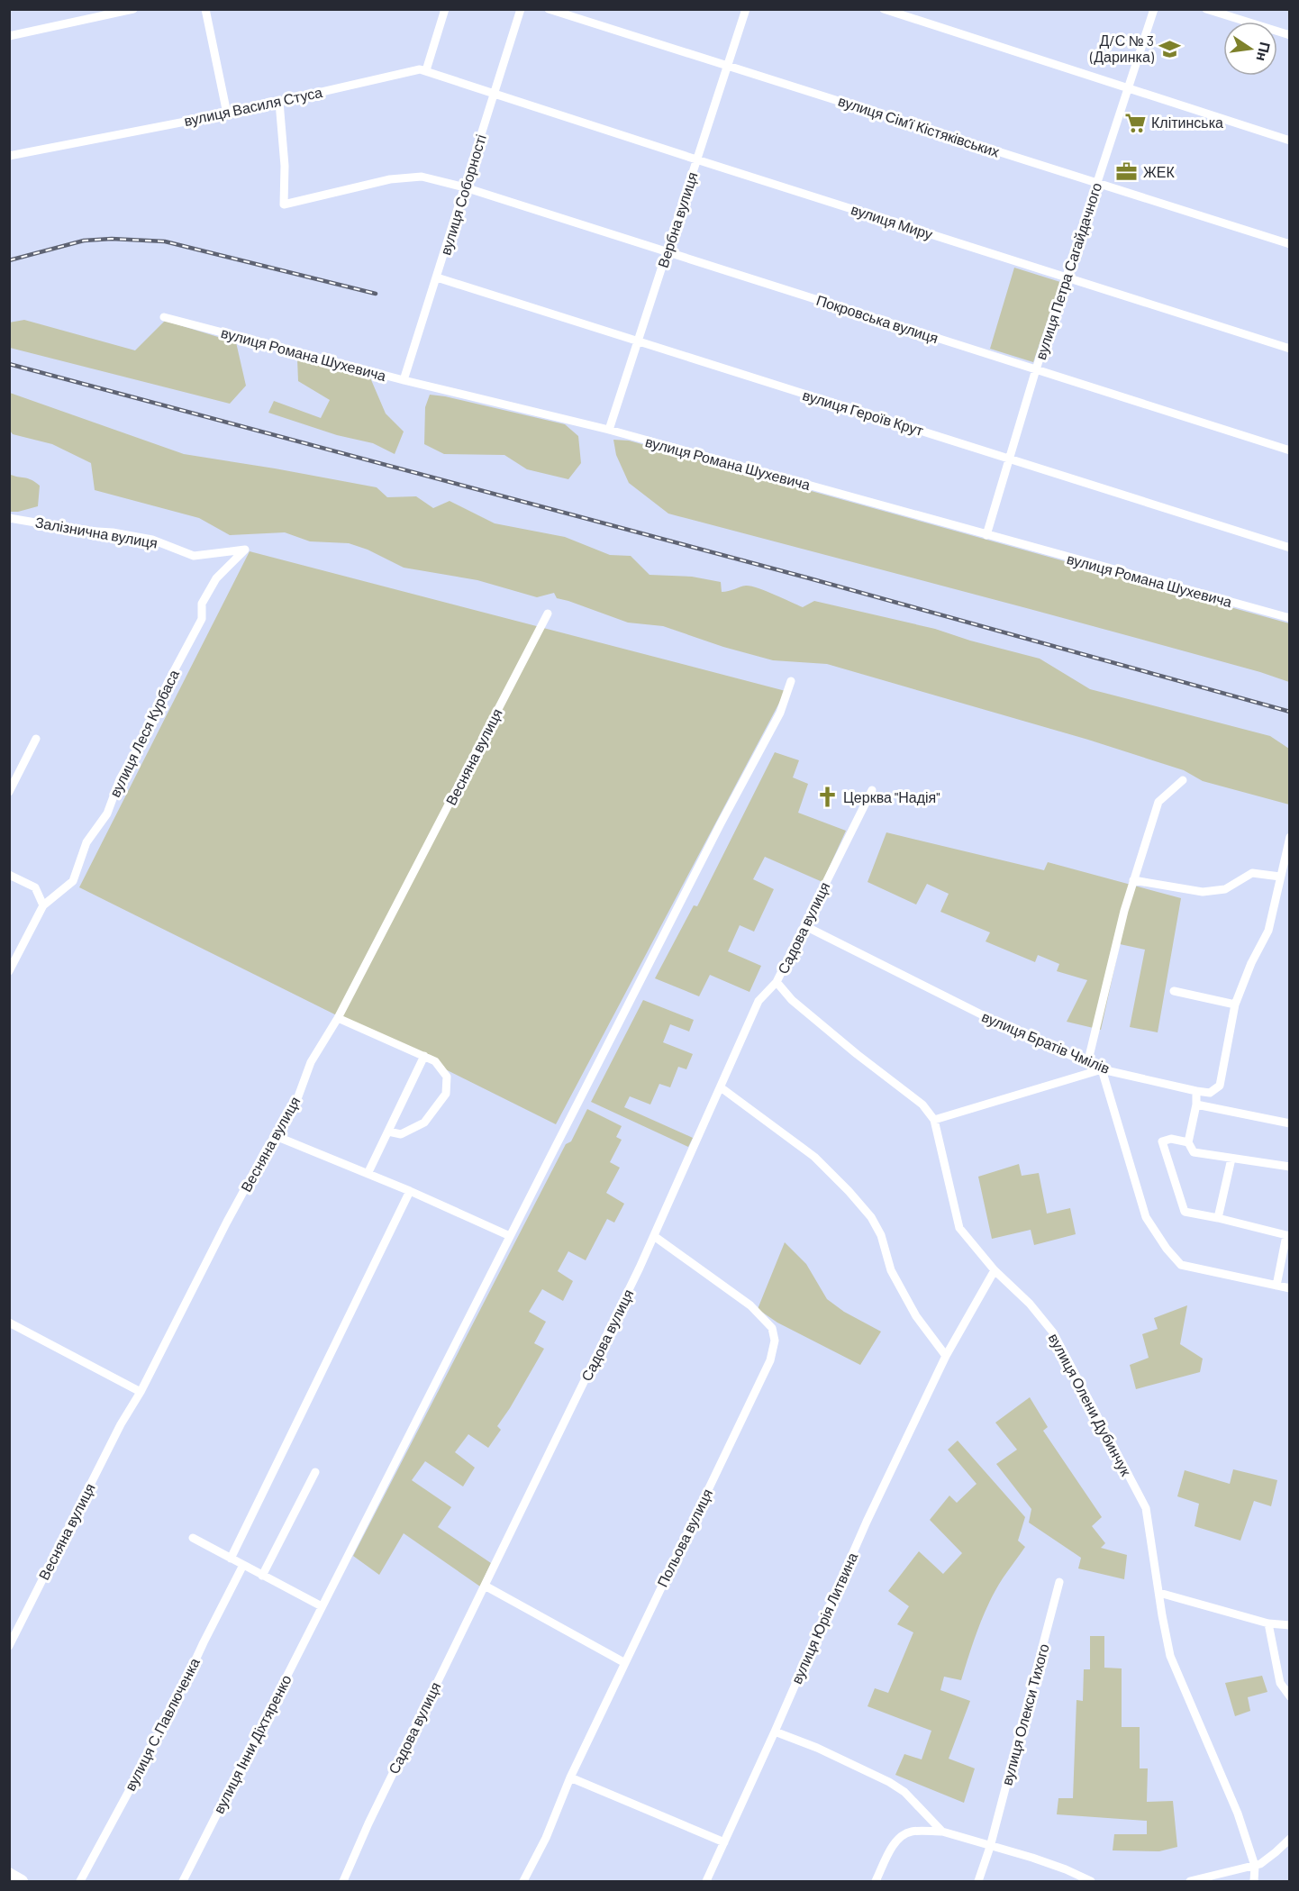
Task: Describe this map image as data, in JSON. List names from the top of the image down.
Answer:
{
  "streets": {
    "street": [
      "вулиця Василя Стуса",
      "вулиця Сімʼї Кістяківських",
      "вулиця Соборності",
      "Вербна вулиця",
      "вулиця Миру",
      "вулиця Петра Сагайдачного",
      "Покровська вулиця",
      "вулиця Романа Шухевича",
      "вулиця Героїв Крут",
      "Залізнична вулиця",
      "вулиця Леся Курбаса",
      "Весняна вулиця",
      "Садова вулиця",
      "вулиця Братів Чмілів",
      "вулиця Олени Дубинчук",
      "Польова вулиця",
      "вулиця Юрія Литвина",
      "вулиця Олекси Тихого",
      "вулиця С.Павлюченка",
      "вулиця Інни Діхтяренко"
    ]
  },
  "crossings": [
    ["вулиця Василя Стуса", "вулиця Соборності"],
    ["вулиця Василя Стуса", "вулиця Миру"],
    ["вулиця Василя Стуса", "Покровська вулиця"],
    ["вулиця Сімʼї Кістяківських", "Вербна вулиця"],
    ["вулиця Сімʼї Кістяківських", "вулиця Петра Сагайдачного"],
    ["вулиця Соборності", "вулиця Миру"],
    ["вулиця Соборності", "Покровська вулиця"],
    ["вулиця Соборності", "вулиця Романа Шухевича"],
    ["вулиця Соборності", "вулиця Героїв Крут"],
    ["Вербна вулиця", "вулиця Миру"],
    ["Вербна вулиця", "Покровська вулиця"],
    ["Вербна вулиця", "вулиця Романа Шухевича"],
    ["Вербна вулиця", "вулиця Героїв Крут"],
    ["вулиця Миру", "вулиця Петра Сагайдачного"],
    ["вулиця Петра Сагайдачного", "Покровська вулиця"],
    ["вулиця Петра Сагайдачного", "вулиця Романа Шухевича"],
    ["вулиця Петра Сагайдачного", "вулиця Героїв Крут"],
    ["Залізнична вулиця", "вулиця Леся Курбаса"],
    ["Садова вулиця", "вулиця Братів Чмілів"],
    ["Садова вулиця", "вулиця Олени Дубинчук"],
    ["Садова вулиця", "Польова вулиця"],
    ["вулиця Олени Дубинчук", "вулиця Юрія Литвина"]
  ],
  "places": {
    "school or university": ["Д/С № 3 (Даринка)"],
    "supermarket": ["Клітинська"],
    "office": ["ЖЕК"],
    "church": ["Церква \"Надія\""]
  },
  "north": "right"
}
